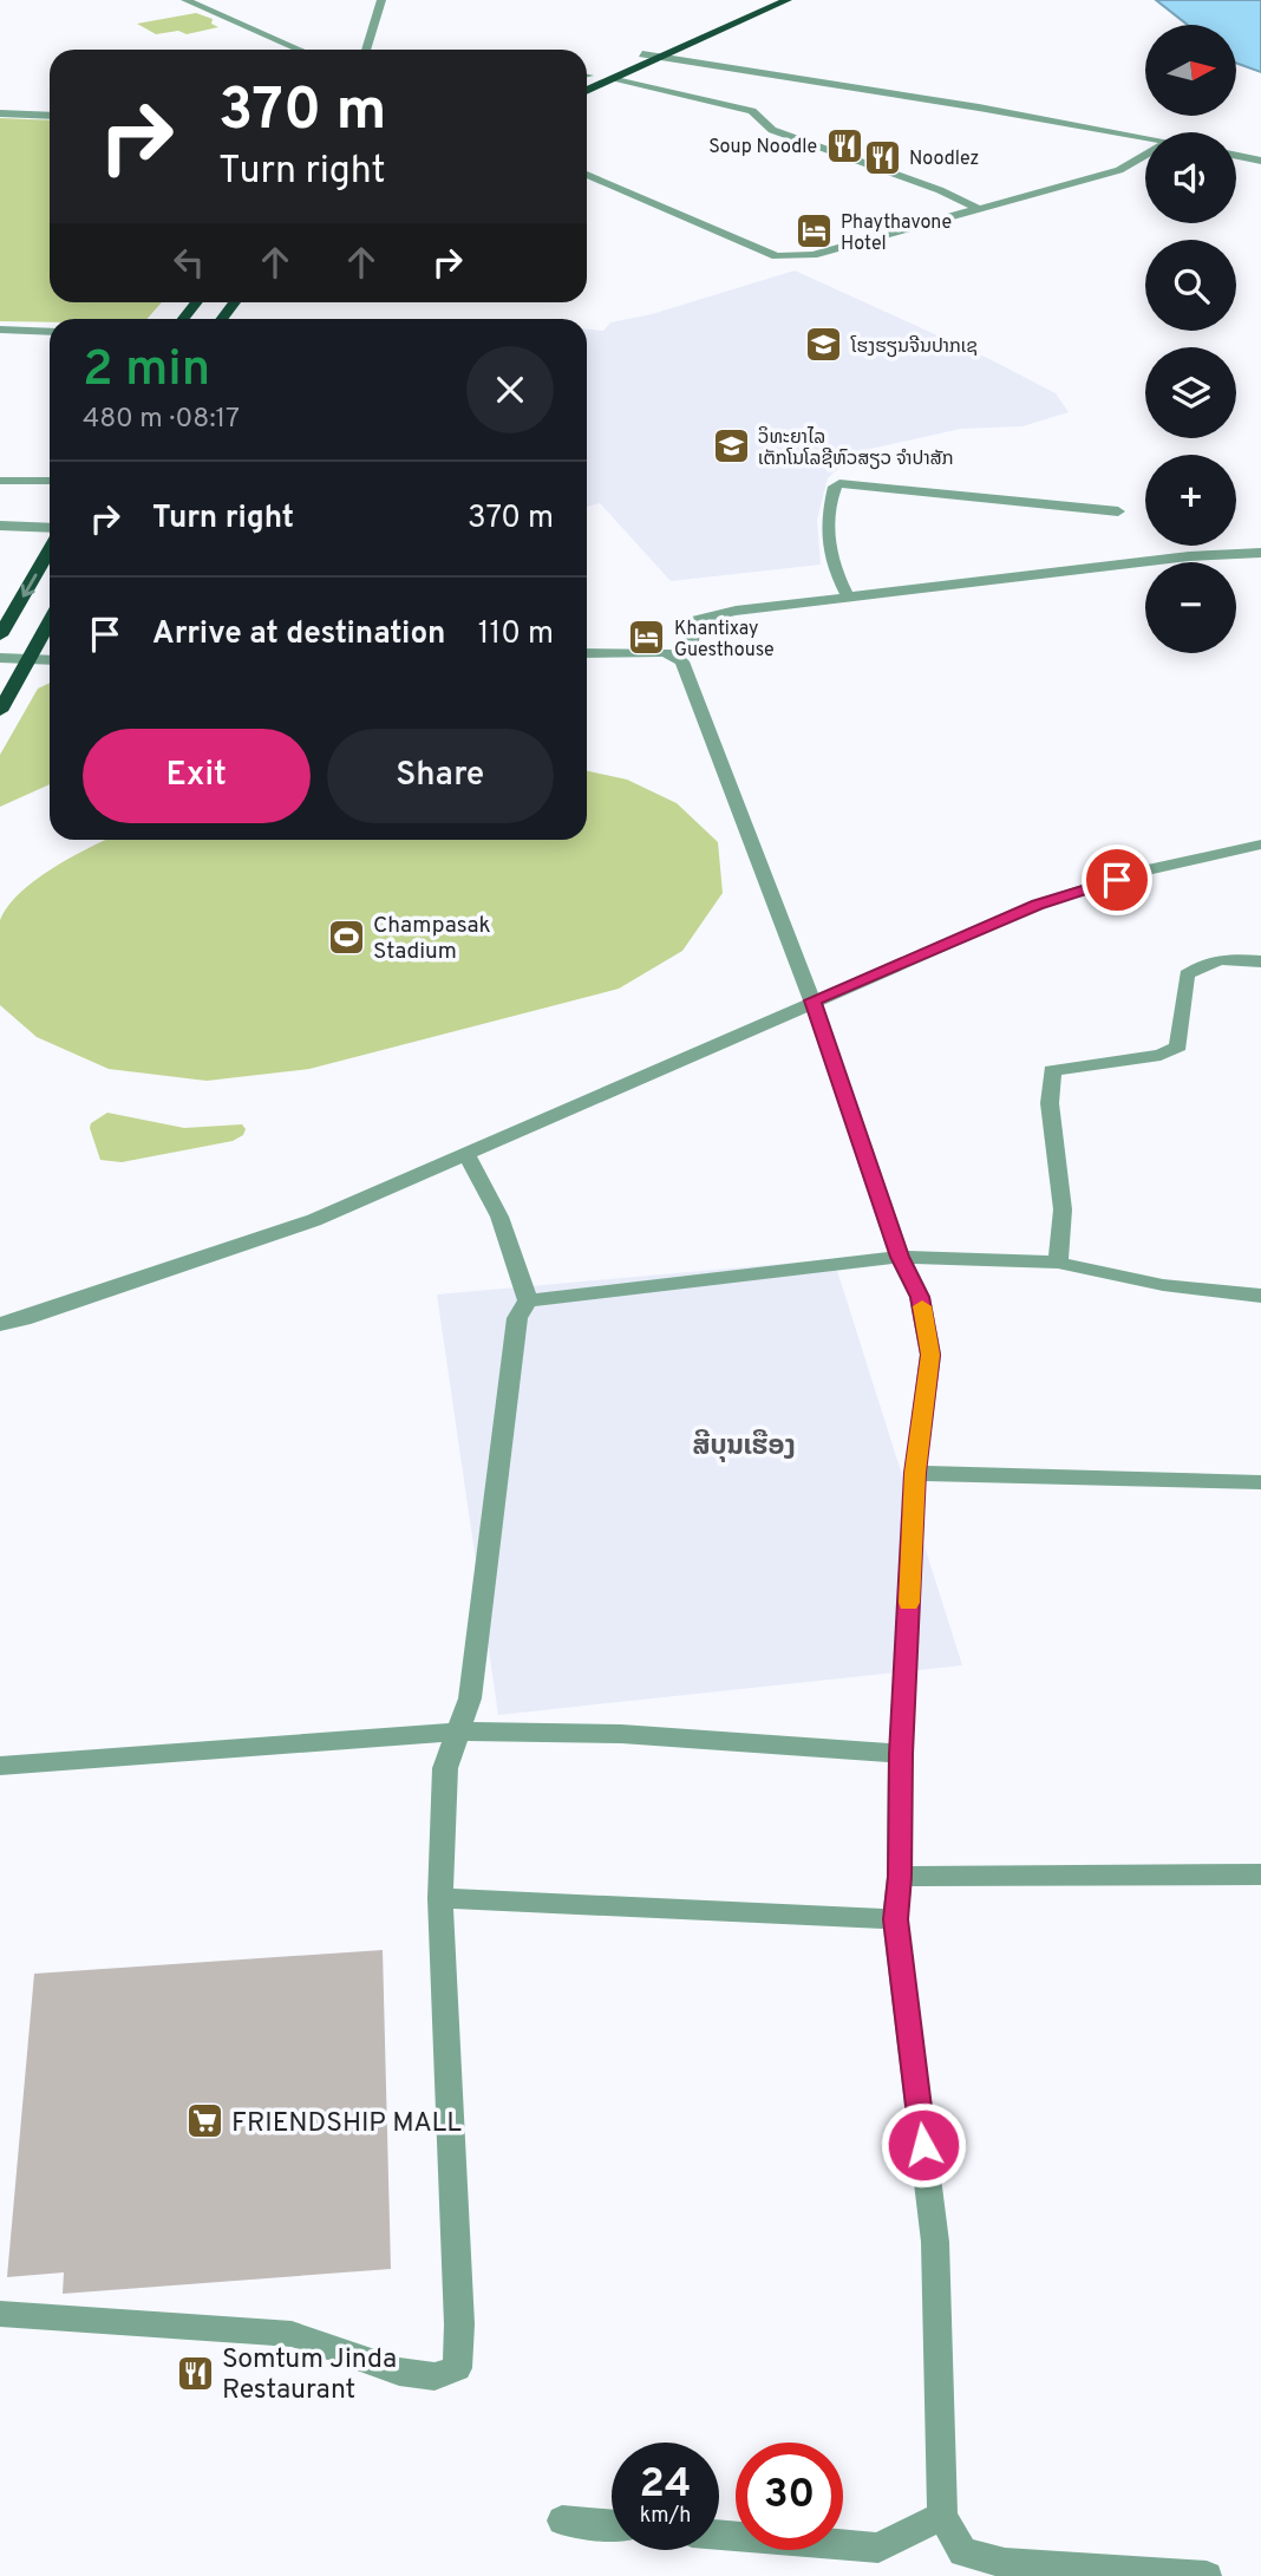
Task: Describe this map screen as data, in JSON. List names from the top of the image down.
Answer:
{
  "districts": ["ສີບຸນເຮືອງ"],
  "places": {
    "restaurant": ["Soup Noodle", "Noodlez", "Somtum Jinda Restaurant"],
    "hotel": ["Phaythavone Hotel", "Khantixay Guesthouse"],
    "school or university": ["ໂຮງຮຽນຈີນປາກເຊ", "ວິທະຍາໄລ ເຕັກໂນໂລຊີຫົວສຽວ ຈຳປາສັກ"],
    "sports": ["Champasak Stadium"],
    "supermarket": ["FRIENDSHIP MALL"]
  },
  "north": "right",
  "page": {
    "map_buttons": ["+", "−"],
    "turn": ["370 m", "Turn right"],
    "heading": ["2 min", "480 m · 08:17"],
    "list": [
      {
        "name": "Turn right",
        "value": "370 m"
      },
      {
        "name": "Arrive at destination",
        "value": "110 m"
      }
    ],
    "buttons": ["Exit", "Share"],
    "speed": "24 km/h",
    "limit": "30"
  }
}
